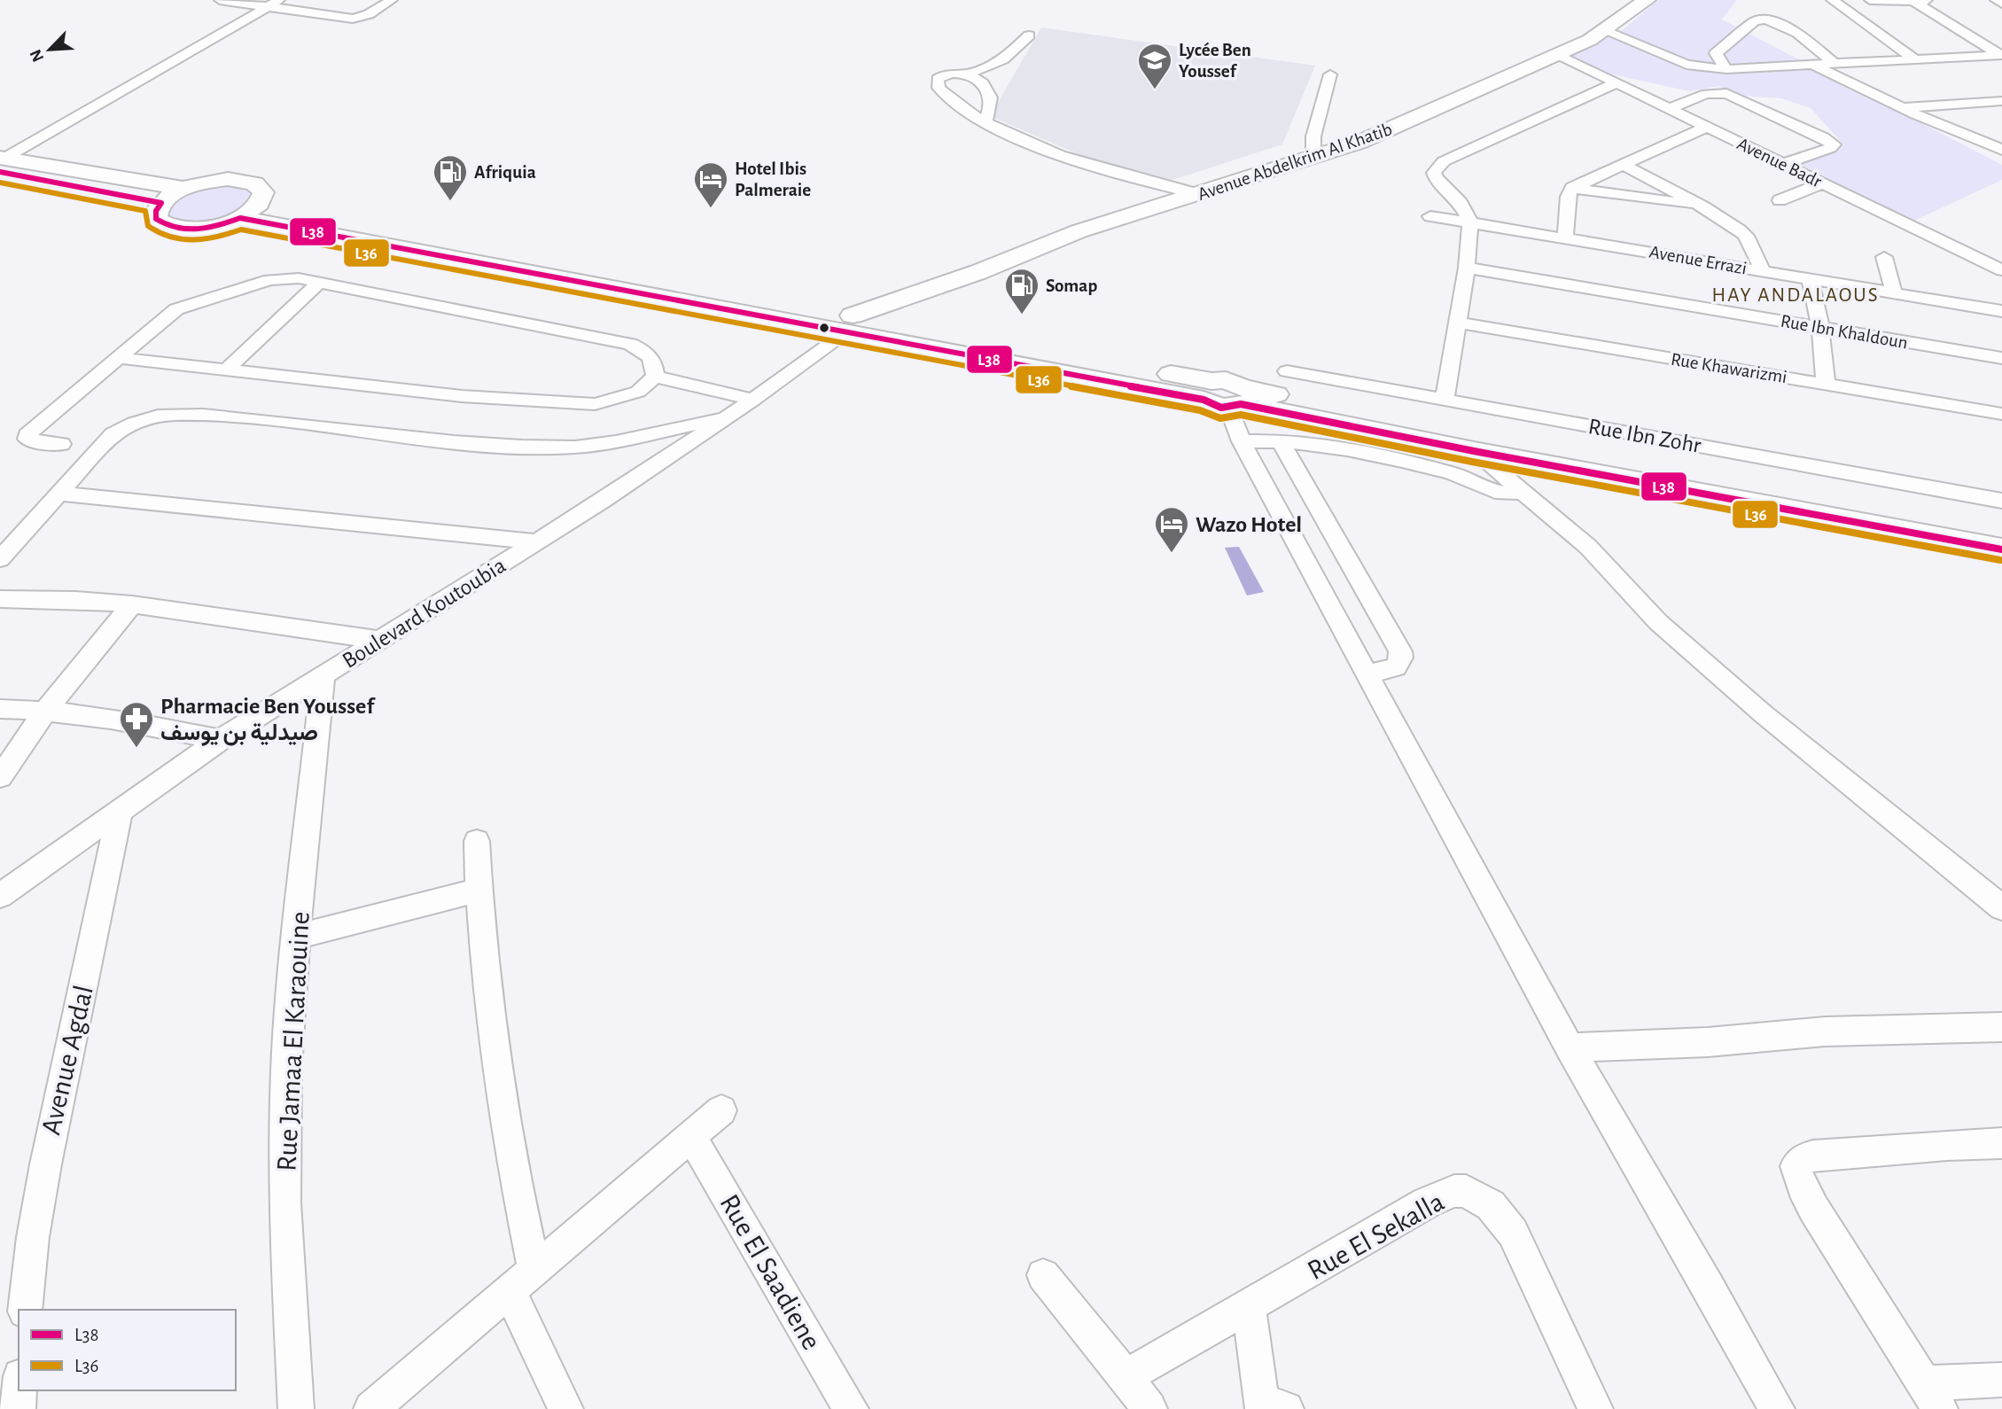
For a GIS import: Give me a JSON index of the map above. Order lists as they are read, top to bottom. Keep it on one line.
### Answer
{"streets":{"main road":["Avenue Abdelkrim Al Khatib"],"street":["Avenue Badr","Avenue Errazi","Rue Ibn Khaldoun","Rue Khawarizmi","Rue Ibn Zohr","Boulevard Koutoubia","Rue Jamaa El Karaouine","Avenue Agdal","Rue El Sekalla","Rue El Saadiene"]},"crossings":[["Avenue Abdelkrim Al Khatib","Avenue Badr"],["Avenue Abdelkrim Al Khatib","Boulevard Koutoubia"],["Boulevard Koutoubia","Rue Jamaa El Karaouine"],["Boulevard Koutoubia","Avenue Agdal"]],"districts":["HAY ANDALAOUS"],"places":{"school or university":["Lycée Ben Youssef"],"fuel station":["Afriquia","Somap"],"hotel":["Hotel Ibis Palmeraie","Wazo Hotel"],"pharmacy":["Pharmacie Ben Youssef صيدلية بن يوسف"]},"lines":["transit line L38","transit line L36"],"legend":["L38","L36"],"north":"bottom left"}
